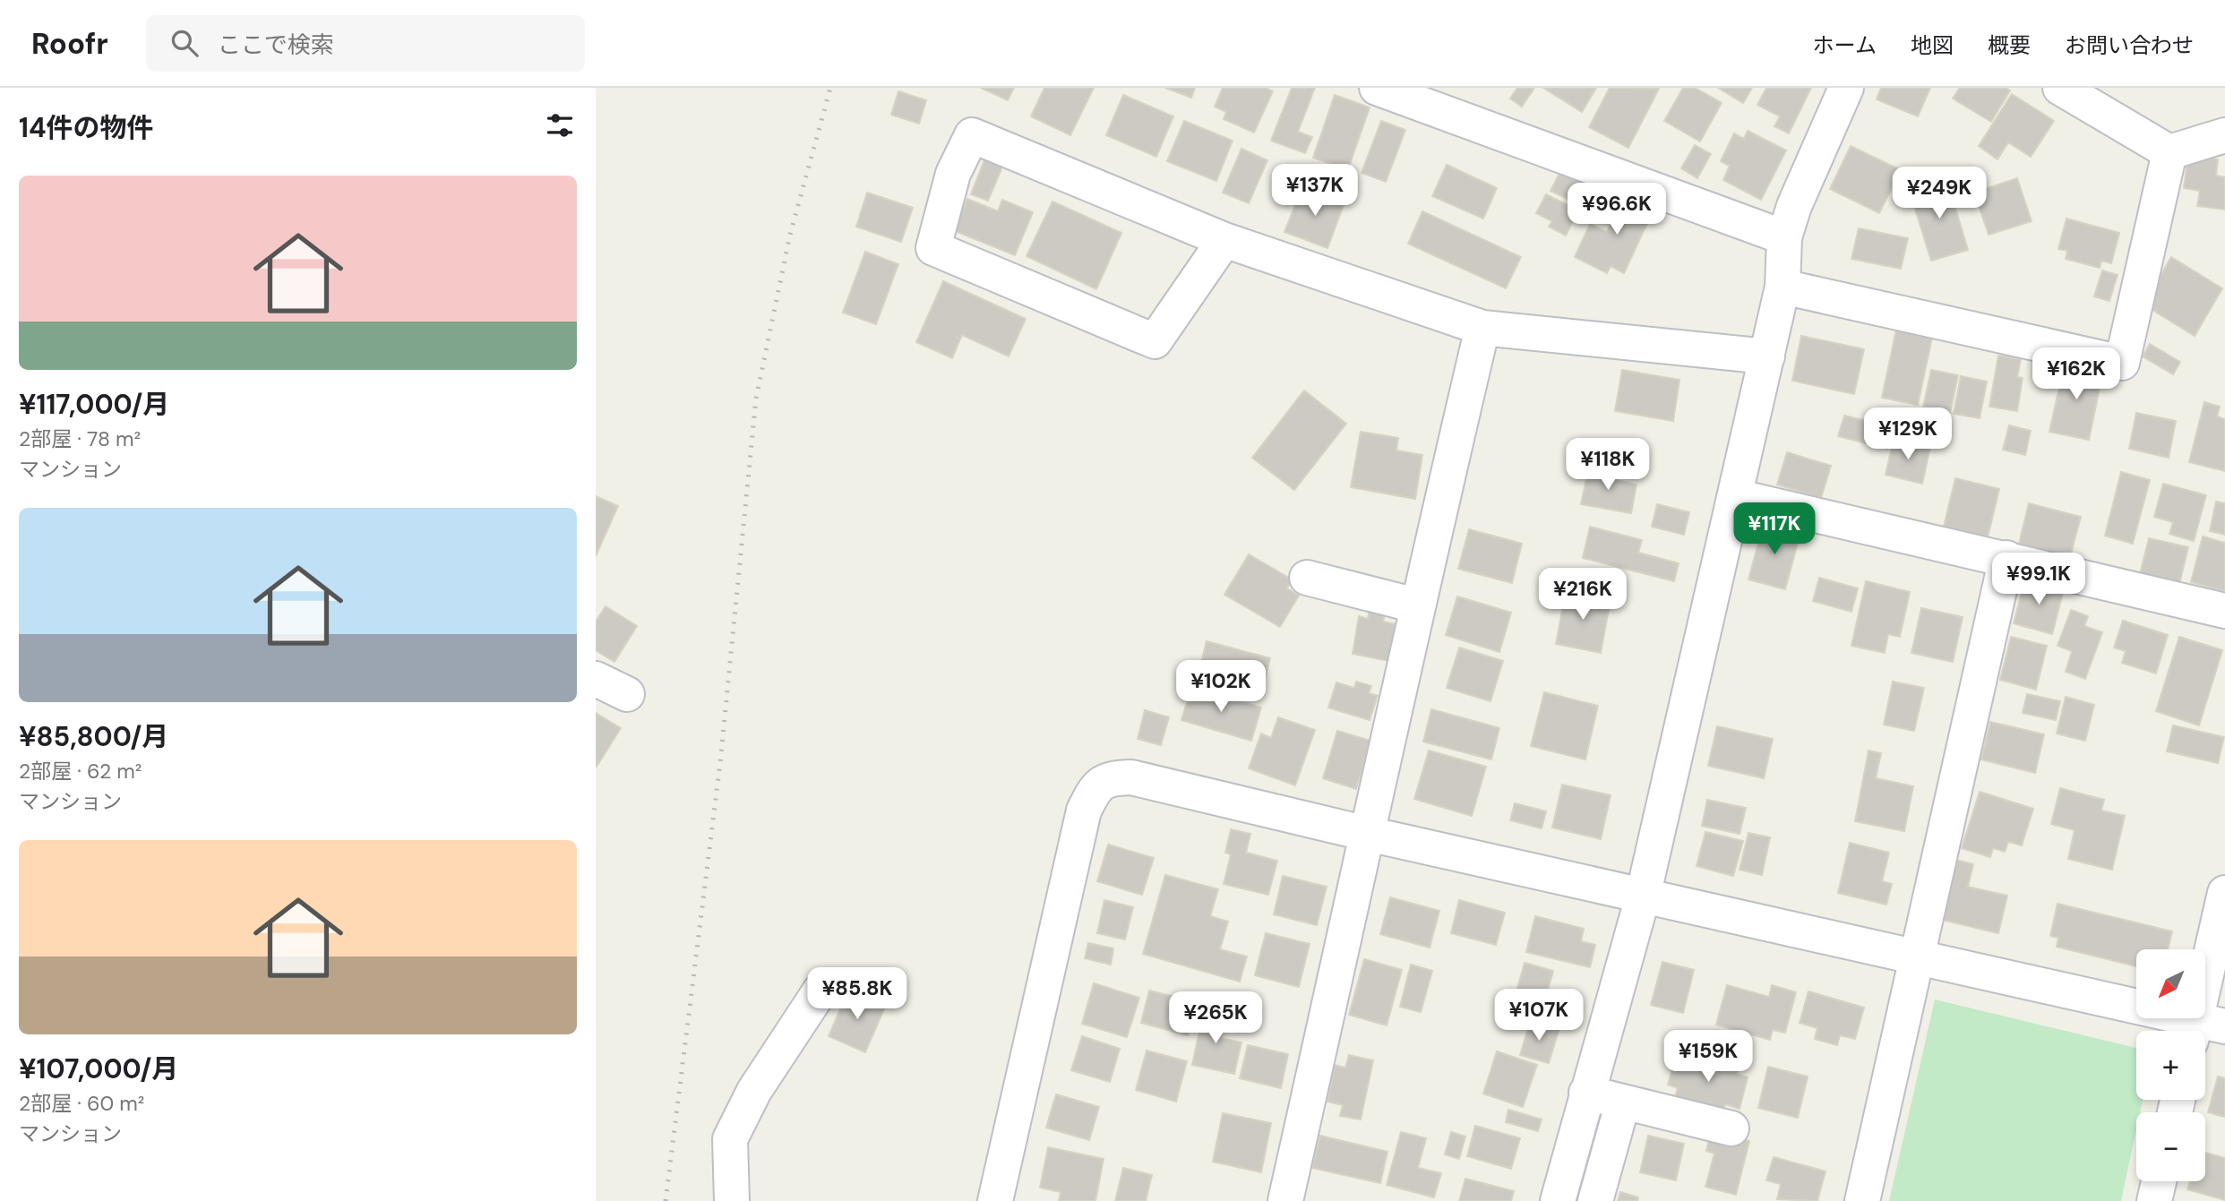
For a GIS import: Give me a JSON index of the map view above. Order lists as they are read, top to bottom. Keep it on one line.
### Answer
{"north":"bottom left","page":{"header":"Roofr","search":"ここで検索","nav":["ホーム","地図","概要","お問い合わせ"],"heading":"14件の物件","list":[{"name":"¥117,000/月","note":"2部屋 · 78 m² · マンション"},{"name":"¥85,800/月","note":"2部屋 · 62 m² · マンション"},{"name":"¥107,000/月","note":"2部屋 · 60 m² · マンション"}],"price":["¥137K","¥249K","¥96.6K","¥162K","¥129K","¥118K","¥117K","¥99.1K","¥216K","¥102K","¥85.8K","¥107K","¥265K","¥159K"],"map_buttons":["+","−"]}}
